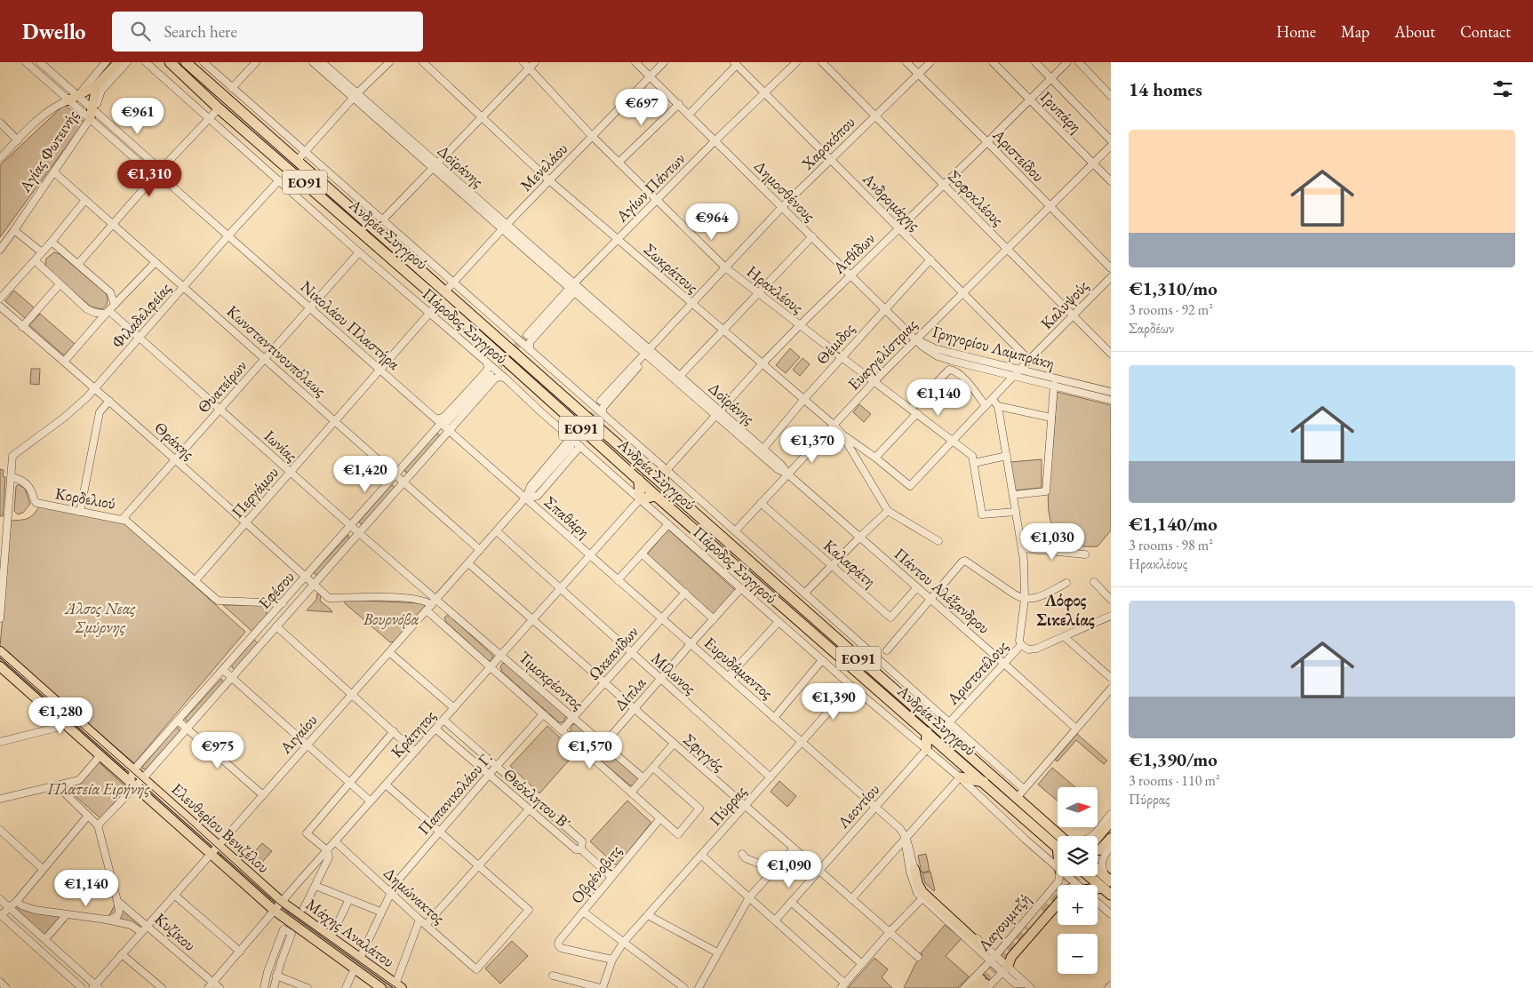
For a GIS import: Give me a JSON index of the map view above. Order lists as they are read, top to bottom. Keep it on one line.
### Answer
{"streets":{"highway":["ΕΟ91","Ανδρέα Συγγρού"],"main road":["Αγίας Φωτεινής","Ελευθερίου Βενιζέλου","Λαγουμιτζή","Μάχης Αναλάτου"],"street":["Γρυπάρη","Χαροκόπου","Αριστείδου","Δοϊράνης","Μενελάου","Αγίων Πάντων","Δημοσθένους","Σοφοκλέους","Ανδρομάχης","Ατθίδων","Σωκράτους","Ηρακλέους","Καλυψούς","Φιλαδελφείας","Νικολάου Πλαστήρα","Πάροδος Συγγρού","Θέμιδος","Γρηγορίου Λαμπράκη","Κωνσταντινουπόλεως","Ευαγγελίστριας","Θυατείρων","Θράκης","Ιωνίας","Περγάμου","Κορδελιού","Σπαθάρη","Καλαφάτη","Εφέσου","Πάντου Αλέξανδρου","Ωκεανίδων","Ευρυδάμαντος","Αριστοτέλους","Μίλωνος","Τιμοκρέοντος","Δίπλα","Αιγαίου","Κράτητος","Σφιγγός","Παπανικολάου Γ.","Θεόκλητου Β΄","Πύρρας","Λεοντίου","Οβρένοβιτς","Δημώνακτος","Κυζίκου"]},"crossings":[["Γρυπάρη","Ατθίδων"],["Γρυπάρη","Ευαγγελίστριας"],["Χαροκόπου","Αριστείδου"],["Χαροκόπου","Δοϊράνης"],["Χαροκόπου","Δημοσθένους"],["Χαροκόπου","Σοφοκλέους"],["Χαροκόπου","Ανδρομάχης"],["Χαροκόπου","Σωκράτους"],["Χαροκόπου","Ηρακλέους"],["Χαροκόπου","Πάροδος Συγγρού"],["Αγίας Φωτεινής","Νικολάου Πλαστήρα"],["Αγίας Φωτεινής","Κωνσταντινουπόλεως"],["Αριστείδου","Ατθίδων"],["Αριστείδου","Ευαγγελίστριας"],["Δοϊράνης","Μενελάου"],["Δοϊράνης","Αγίων Πάντων"],["Δοϊράνης","Ατθίδων"],["Δοϊράνης","Θέμιδος"],["Δοϊράνης","Ευαγγελίστριας"],["Δοϊράνης","Πάντου Αλέξανδρου"],["Μενελάου","Δημοσθένους"],["Μενελάου","Ανδρέα Συγγρού"],["Μενελάου","Σωκράτους"],["Μενελάου","Ηρακλέους"],["Μενελάου","Πάροδος Συγγρού"],["Αγίων Πάντων","Δημοσθένους"],["Αγίων Πάντων","Ανδρομάχης"],["Αγίων Πάντων","Σωκράτους"],["Αγίων Πάντων","Ηρακλέους"],["Αγίων Πάντων","Πάροδος Συγγρού"],["Δημοσθένους","Ατθίδων"],["Δημοσθένους","Θέμιδος"],["Δημοσθένους","Γρηγορίου Λαμπράκη"],["Δημοσθένους","Ευαγγελίστριας"],["Σοφοκλέους","Ατθίδων"],["Σοφοκλέους","Καλυψούς"],["Σοφοκλέους","Ευαγγελίστριας"],["Ανδρομάχης","Ατθίδων"],["Ανδρομάχης","Καλυψούς"],["Ανδρομάχης","Θέμιδος"],["Ανδρομάχης","Ευαγγελίστριας"],["Ανδρέα Συγγρού","Περγάμου"],["Ανδρέα Συγγρού","Αριστοτέλους"],["Ατθίδων","Σωκράτους"],["Ατθίδων","Ηρακλέους"],["Ατθίδων","Πάροδος Συγγρού"],["Σωκράτους","Καλυψούς"],["Σωκράτους","Θέμιδος"],["Σωκράτους","Ευαγγελίστριας"],["Ηρακλέους","Καλυψούς"],["Ηρακλέους","Θέμιδος"],["Ηρακλέους","Ευαγγελίστριας"],["Καλυψούς","Γρηγορίου Λαμπράκη"],["Φιλαδελφείας","Νικολάου Πλαστήρα"],["Φιλαδελφείας","Πάροδος Συγγρού"],["Φιλαδελφείας","Κωνσταντινουπόλεως"],["Φιλαδελφείας","Θράκης"],["Φιλαδελφείας","Ιωνίας"],["Φιλαδελφείας","Κορδελιού"],["Νικολάου Πλαστήρα","Θυατείρων"],["Νικολάου Πλαστήρα","Περγάμου"],["Νικολάου Πλαστήρα","Εφέσου"],["Πάροδος Συγγρού","Ευαγγελίστριας"],["Πάροδος Συγγρού","Θυατείρων"],["Πάροδος Συγγρού","Περγάμου"],["Πάροδος Συγγρού","Εφέσου"],["Πάροδος Συγγρού","Αριστοτέλους"],["Πάροδος Συγγρού","Δίπλα"],["Πάροδος Συγγρού","Αιγαίου"],["Πάροδος Συγγρού","Κράτητος"],["Πάροδος Συγγρού","Πύρρας"],["Πάροδος Συγγρού","Λεοντίου"],["Γρηγορίου Λαμπράκη","Ευαγγελίστριας"],["Κωνσταντινουπόλεως","Θυατείρων"],["Κωνσταντινουπόλεως","Περγάμου"],["Κωνσταντινουπόλεως","Εφέσου"],["Κωνσταντινουπόλεως","Αιγαίου"],["Ευαγγελίστριας","Καλαφάτη"],["Ευαγγελίστριας","Πάντου Αλέξανδρου"],["Θυατείρων","Θράκης"],["Θυατείρων","Ιωνίας"],["Θυατείρων","Κορδελιού"],["Θράκης","Περγάμου"],["Θράκης","Εφέσου"],["Ιωνίας","Περγάμου"],["Ιωνίας","Εφέσου"],["Ιωνίας","Τιμοκρέοντος"],["Ιωνίας","Αιγαίου"],["Περγάμου","Κορδελιού"],["Κορδελιού","Εφέσου"],["Σπαθάρη","Ευρυδάμαντος"],["Σπαθάρη","Αιγαίου"],["Σπαθάρη","Κράτητος"],["Καλαφάτη","Πάντου Αλέξανδρου"],["Εφέσου","Ελευθερίου Βενιζέλου"],["Πάντου Αλέξανδρου","Αριστοτέλους"],["Ωκεανίδων","Ευρυδάμαντος"],["Ωκεανίδων","Μίλωνος"],["Ωκεανίδων","Τιμοκρέοντος"],["Ωκεανίδων","Σφιγγός"],["Ευρυδάμαντος","Δίπλα"],["Ευρυδάμαντος","Κράτητος"],["Ευρυδάμαντος","Πύρρας"],["Ευρυδάμαντος","Λεοντίου"],["Ευρυδάμαντος","Λαγουμιτζή"],["Μίλωνος","Δίπλα"],["Μίλωνος","Αιγαίου"],["Μίλωνος","Κράτητος"],["Μίλωνος","Πύρρας"],["Τιμοκρέοντος","Δίπλα"],["Τιμοκρέοντος","Αιγαίου"],["Τιμοκρέοντος","Κράτητος"],["Τιμοκρέοντος","Παπανικολάου Γ."],["Τιμοκρέοντος","Οβρένοβιτς"],["Δίπλα","Σφιγγός"],["Αιγαίου","Σφιγγός"],["Αιγαίου","Ελευθερίου Βενιζέλου"],["Αιγαίου","Κυζίκου"],["Κράτητος","Σφιγγός"],["Κράτητος","Θεόκλητου Β΄"],["Κράτητος","Ελευθερίου Βενιζέλου"],["Κράτητος","Δημώνακτος"],["Κράτητος","Κυζίκου"],["Κράτητος","Μάχης Αναλάτου"],["Σφιγγός","Πύρρας"],["Σφιγγός","Λεοντίου"],["Παπανικολάου Γ.","Θεόκλητου Β΄"],["Παπανικολάου Γ.","Δημώνακτος"],["Παπανικολάου Γ.","Μάχης Αναλάτου"],["Θεόκλητου Β΄","Οβρένοβιτς"],["Πύρρας","Οβρένοβιτς"],["Ελευθερίου Βενιζέλου","Μάχης Αναλάτου"]],"districts":["Λόφος Σικελίας"],"parks":["Άλσος Νεας Σμύρνης","Βουρνόβα","Πλατεία Ειρήνης"],"north":"right","page":{"header":"Dwello","search":"Search here","nav":["Home","Map","About","Contact"],"heading":"14 homes","price":["€697","€961","€1,310","€964","€1,140","€1,370","€1,420","€1,030","€1,390","€1,280","€975","€1,570","€1,090","€1,140"],"list":[{"name":"€1,310/mo","note":"3 rooms · 92 m² · Σαρδέων"},{"name":"€1,140/mo","note":"3 rooms · 98 m² · Ηρακλέους"},{"name":"€1,390/mo","note":"3 rooms · 110 m² · Πύρρας"}],"map_buttons":["+","−"]}}
